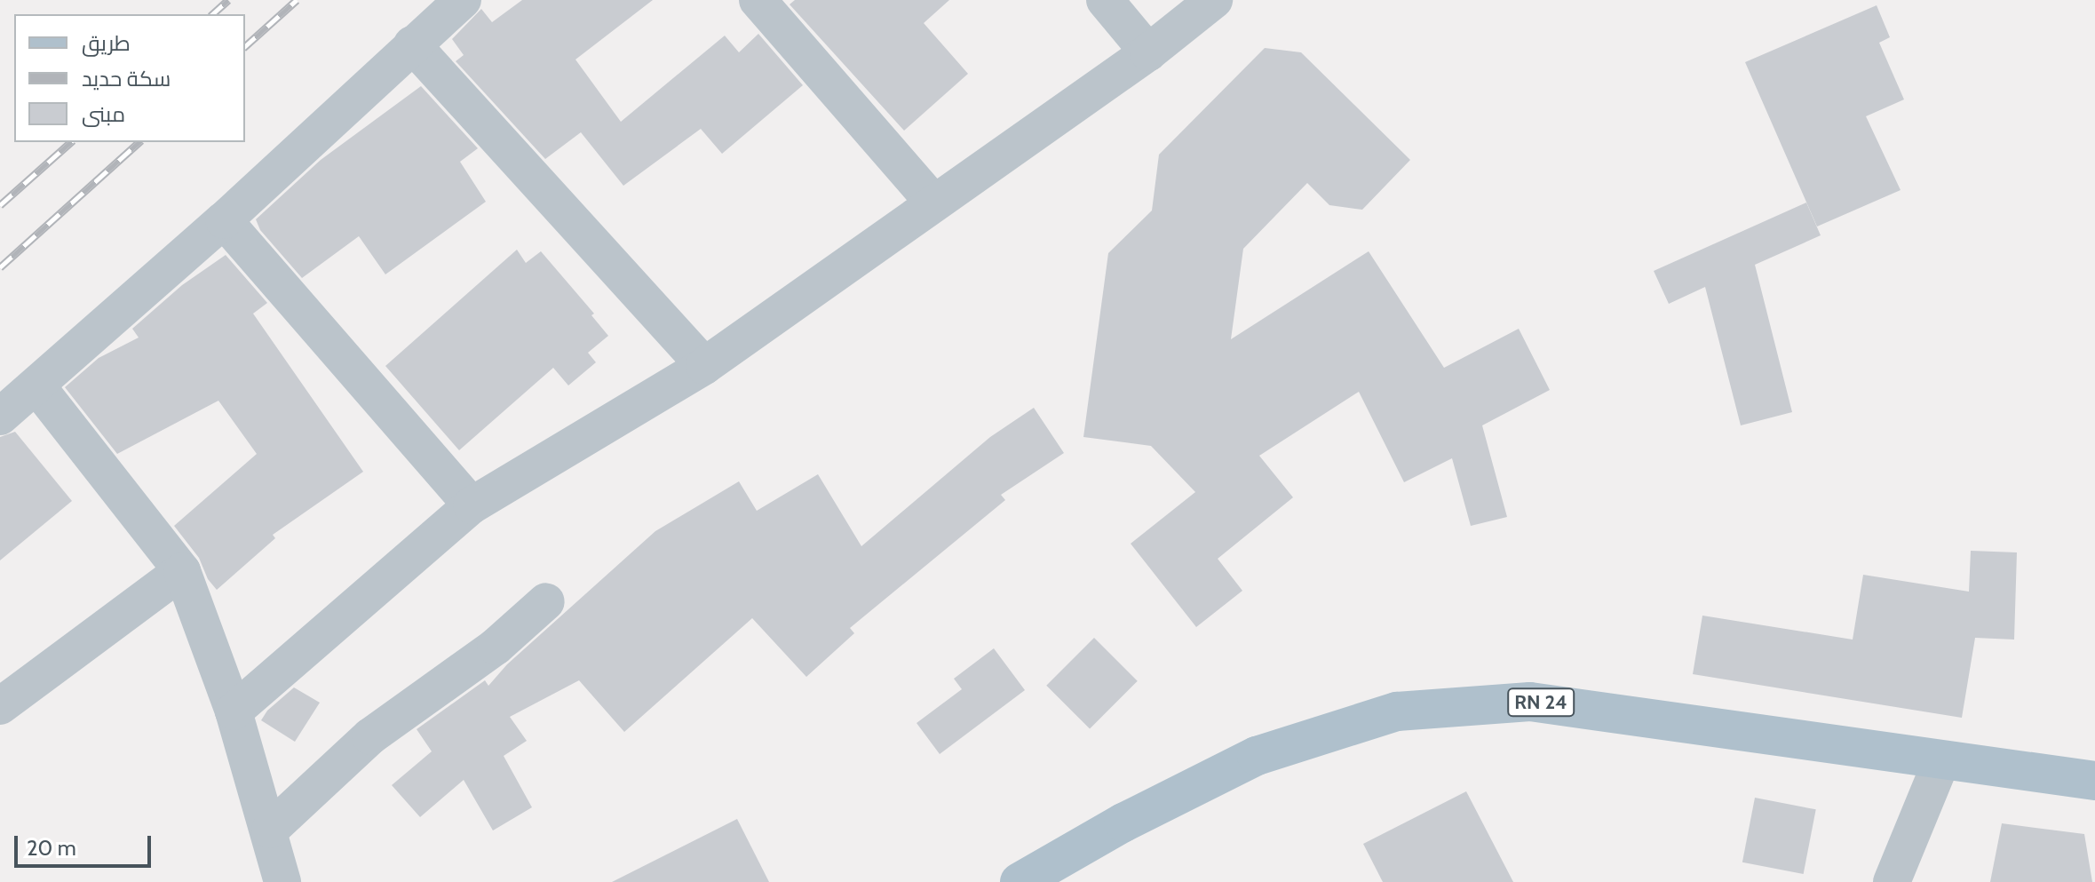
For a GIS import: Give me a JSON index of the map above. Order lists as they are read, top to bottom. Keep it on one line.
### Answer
{"streets":{"main road":["RN 24"]},"legend":["طريق","سكة حديد","مبنى"],"scale_bar":"20 m"}
